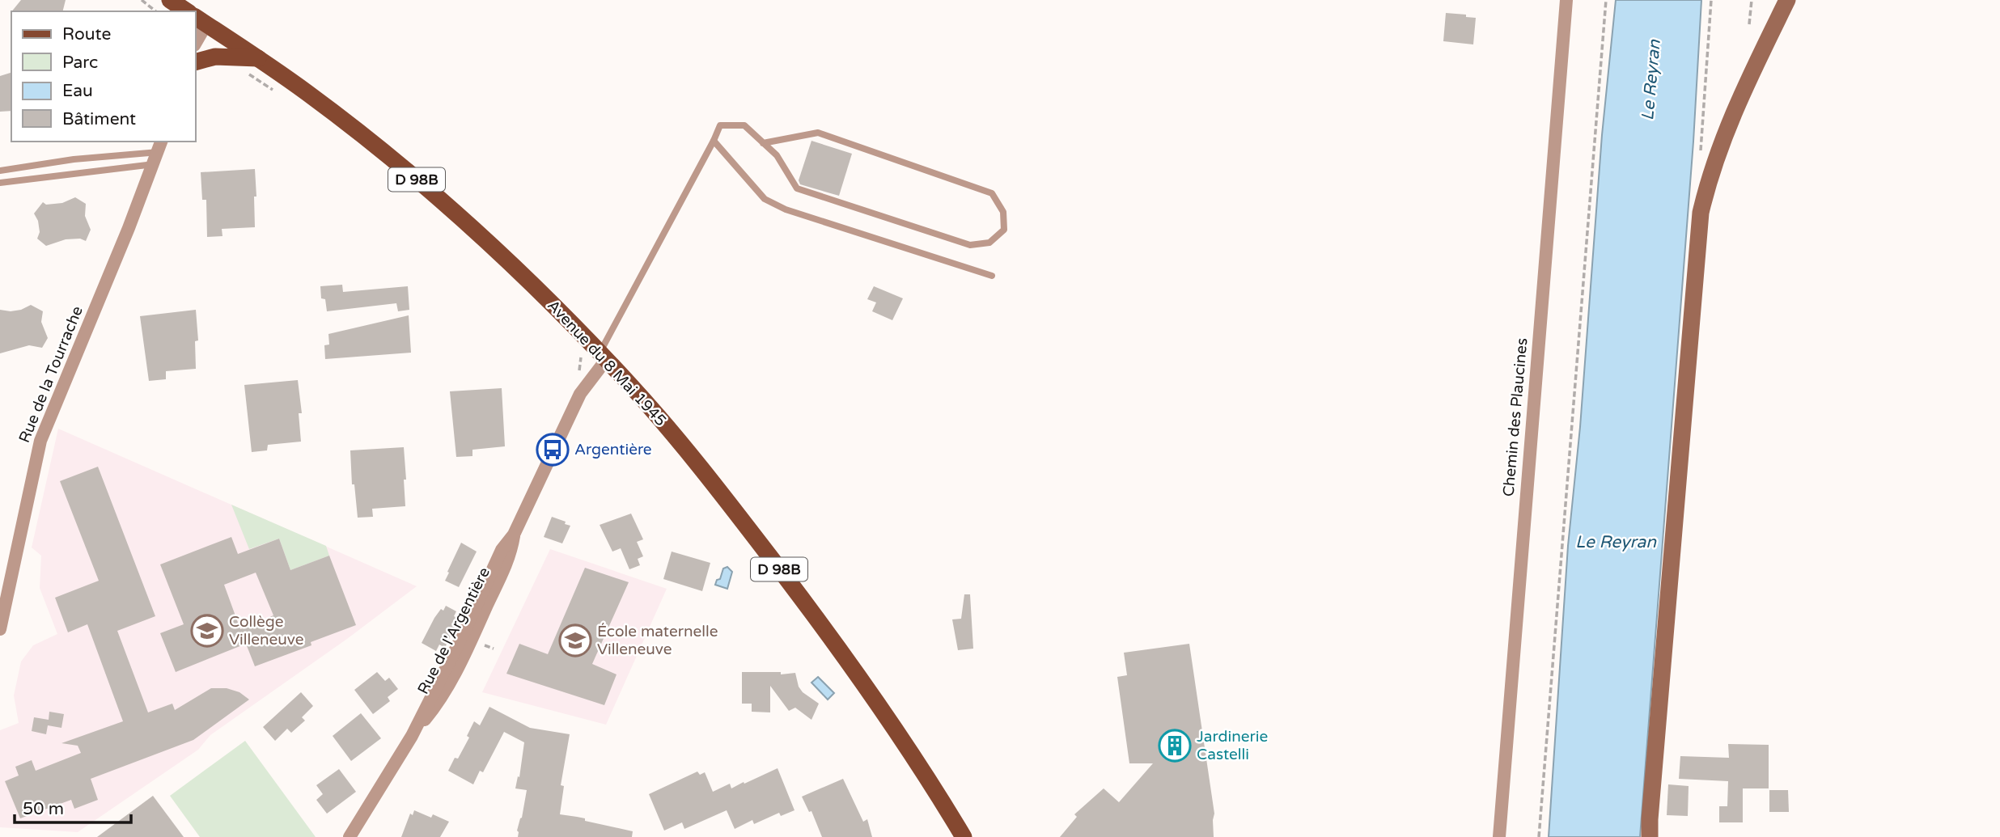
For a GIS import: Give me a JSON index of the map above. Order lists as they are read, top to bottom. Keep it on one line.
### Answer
{"streets":{"main road":["D 98B","Avenue du 8 Mai 1945"],"street":["Rue de la Tourrache","Chemin des Plaucines","Rue de l'Argentière"]},"crossings":[["Avenue du 8 Mai 1945","Rue de l'Argentière"]],"water":["Le Reyran"],"places":{"bus stop":["Argentière"],"school or university":["Collège Villeneuve","École maternelle Villeneuve"],"building":["Jardinerie Castelli"]},"legend":["Route","Parc","Eau","Bâtiment"],"scale_bar":"50 m"}
